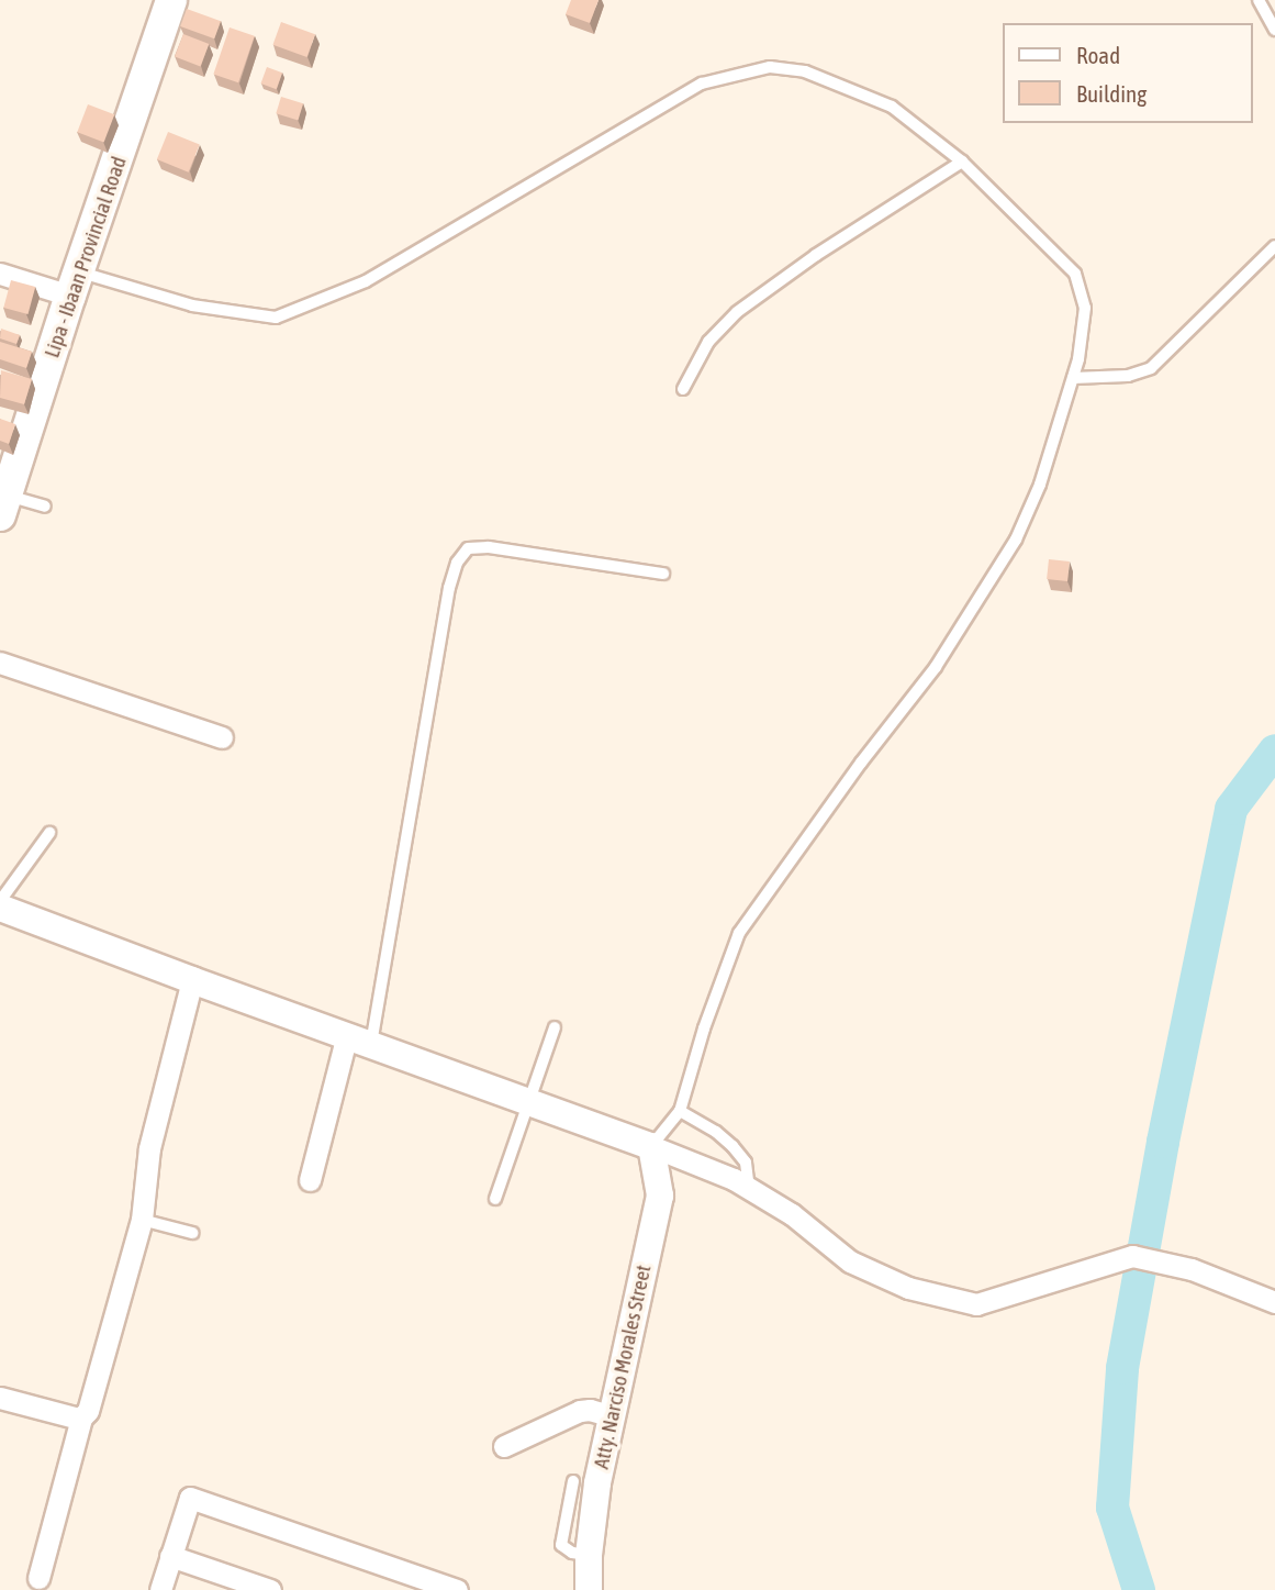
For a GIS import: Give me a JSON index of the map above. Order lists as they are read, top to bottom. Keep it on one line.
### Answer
{"streets":{"main road":["Lipa - Ibaan Provincial Road"],"street":["Atty. Narciso Morales Street"]},"legend":["Road","Building"]}
